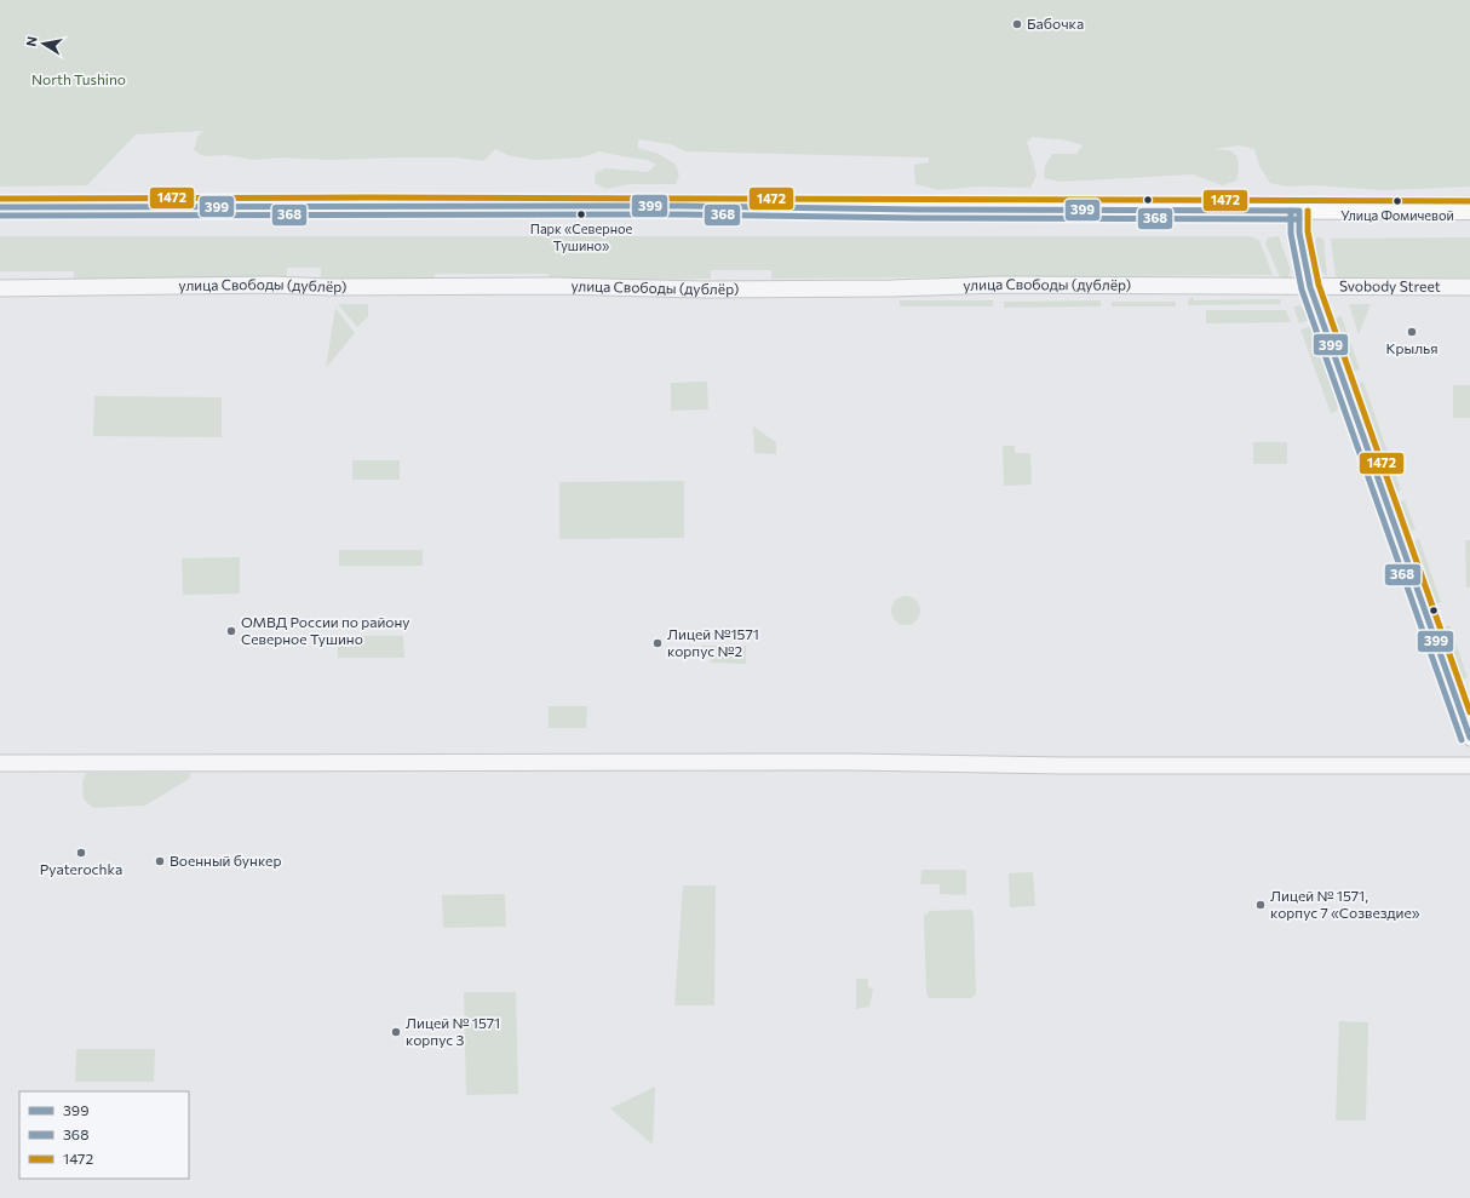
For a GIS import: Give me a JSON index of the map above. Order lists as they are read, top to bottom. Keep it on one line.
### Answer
{"streets":{"street":["улица Свободы (дублёр)","Svobody Street"]},"crossings":[["улица Свободы (дублёр)","Svobody Street"]],"parks":["North Tushino"],"places":["Бабочка","Улица Фомичевой","Парк «Северное Тушино»","Крылья","ОМВД России по району Северное Тушино","Лицей №1571 корпус №2","Pyaterochka","Военный бункер","Лицей № 1571, корпус 7 «Созвездие»","Лицей № 1571 корпус 3"],"lines":["transit line 1472","transit line 399","transit line 368"],"legend":["399","368","1472"],"north":"left"}
